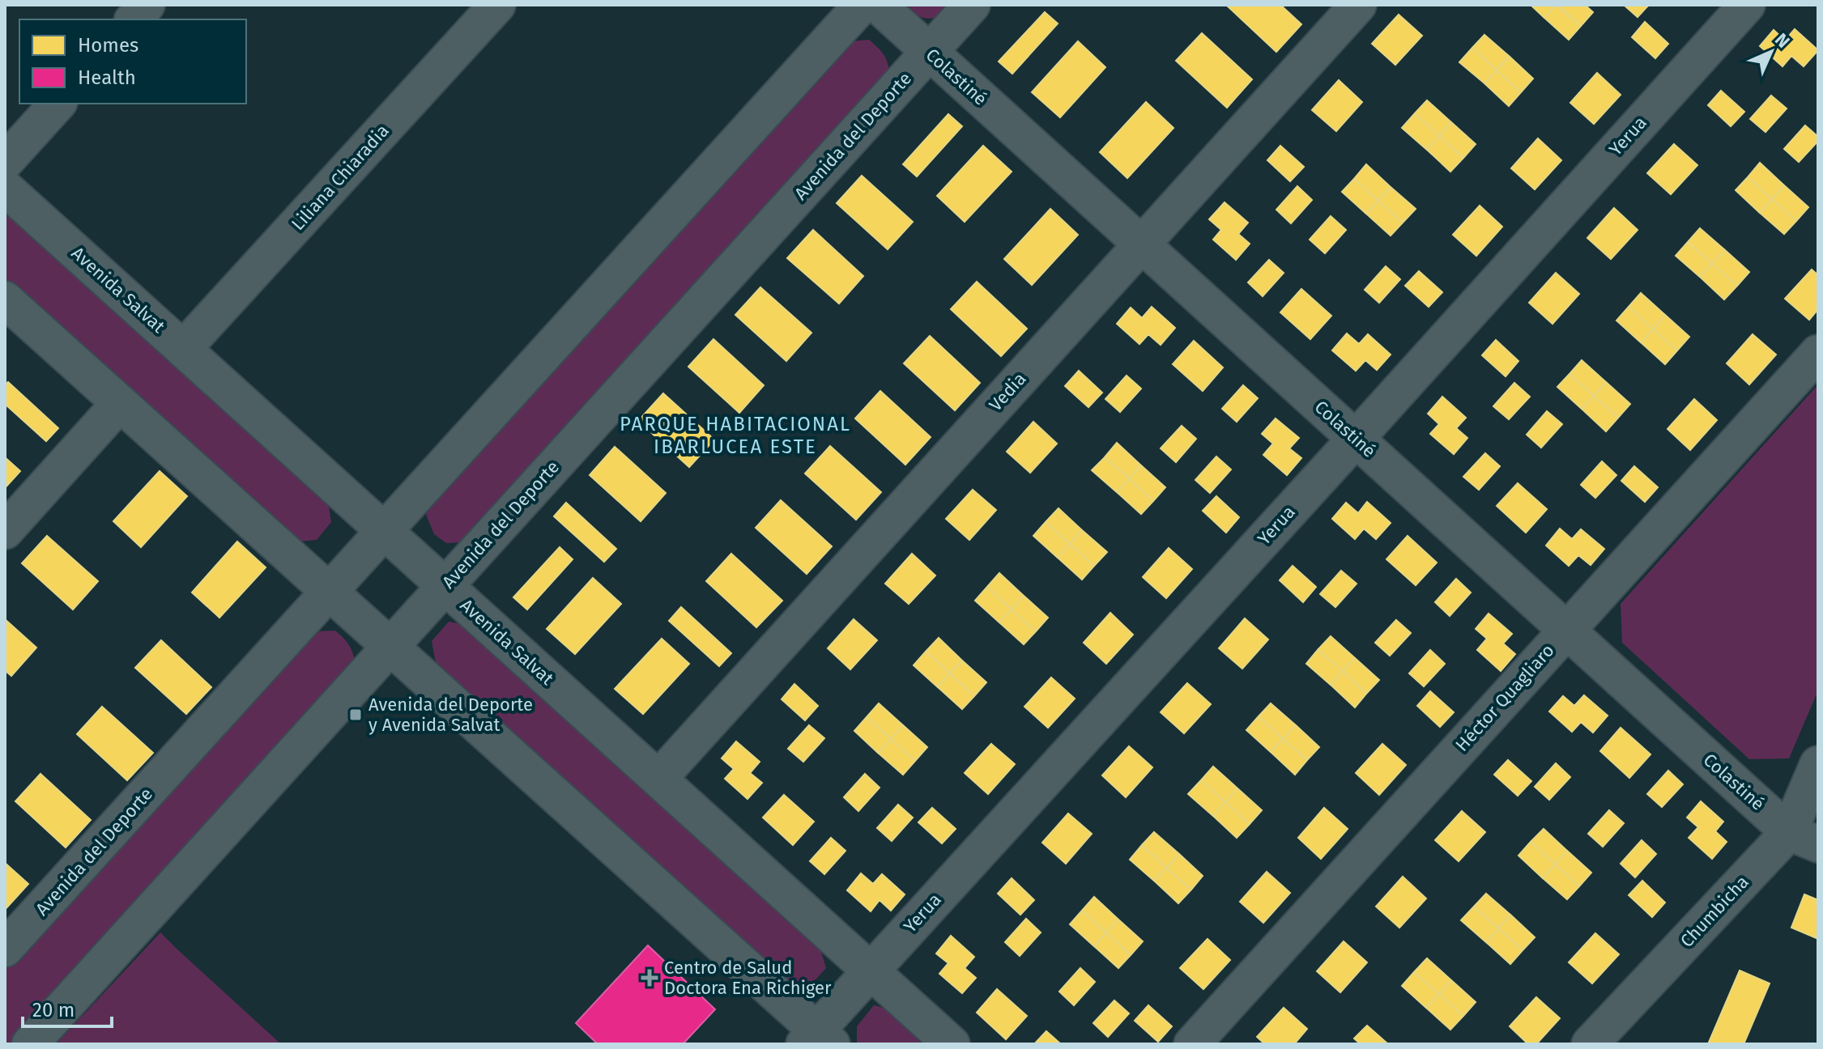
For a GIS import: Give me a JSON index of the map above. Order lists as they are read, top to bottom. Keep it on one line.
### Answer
{"streets":{"street":["Colastiné","Avenida del Deporte","Yerua","Liliana Chiaradia","Avenida Salvat","Vedia","Héctor Quagliaro","Chumbicha"]},"crossings":[["Colastiné","Avenida del Deporte"],["Colastiné","Yerua"],["Colastiné","Vedia"],["Colastiné","Héctor Quagliaro"],["Colastiné","Chumbicha"],["Avenida del Deporte","Avenida Salvat"],["Yerua","Avenida Salvat"],["Liliana Chiaradia","Avenida Salvat"],["Avenida Salvat","Vedia"]],"districts":["PARQUE HABITACIONAL IBARLUCEA ESTE"],"places":{"transit":["Avenida del Deporte y Avenida Salvat"],"health":["Centro de Salud Doctora Ena Richiger"]},"legend":["Homes","Health"],"scale_bar":"20 m","north":"top right"}
